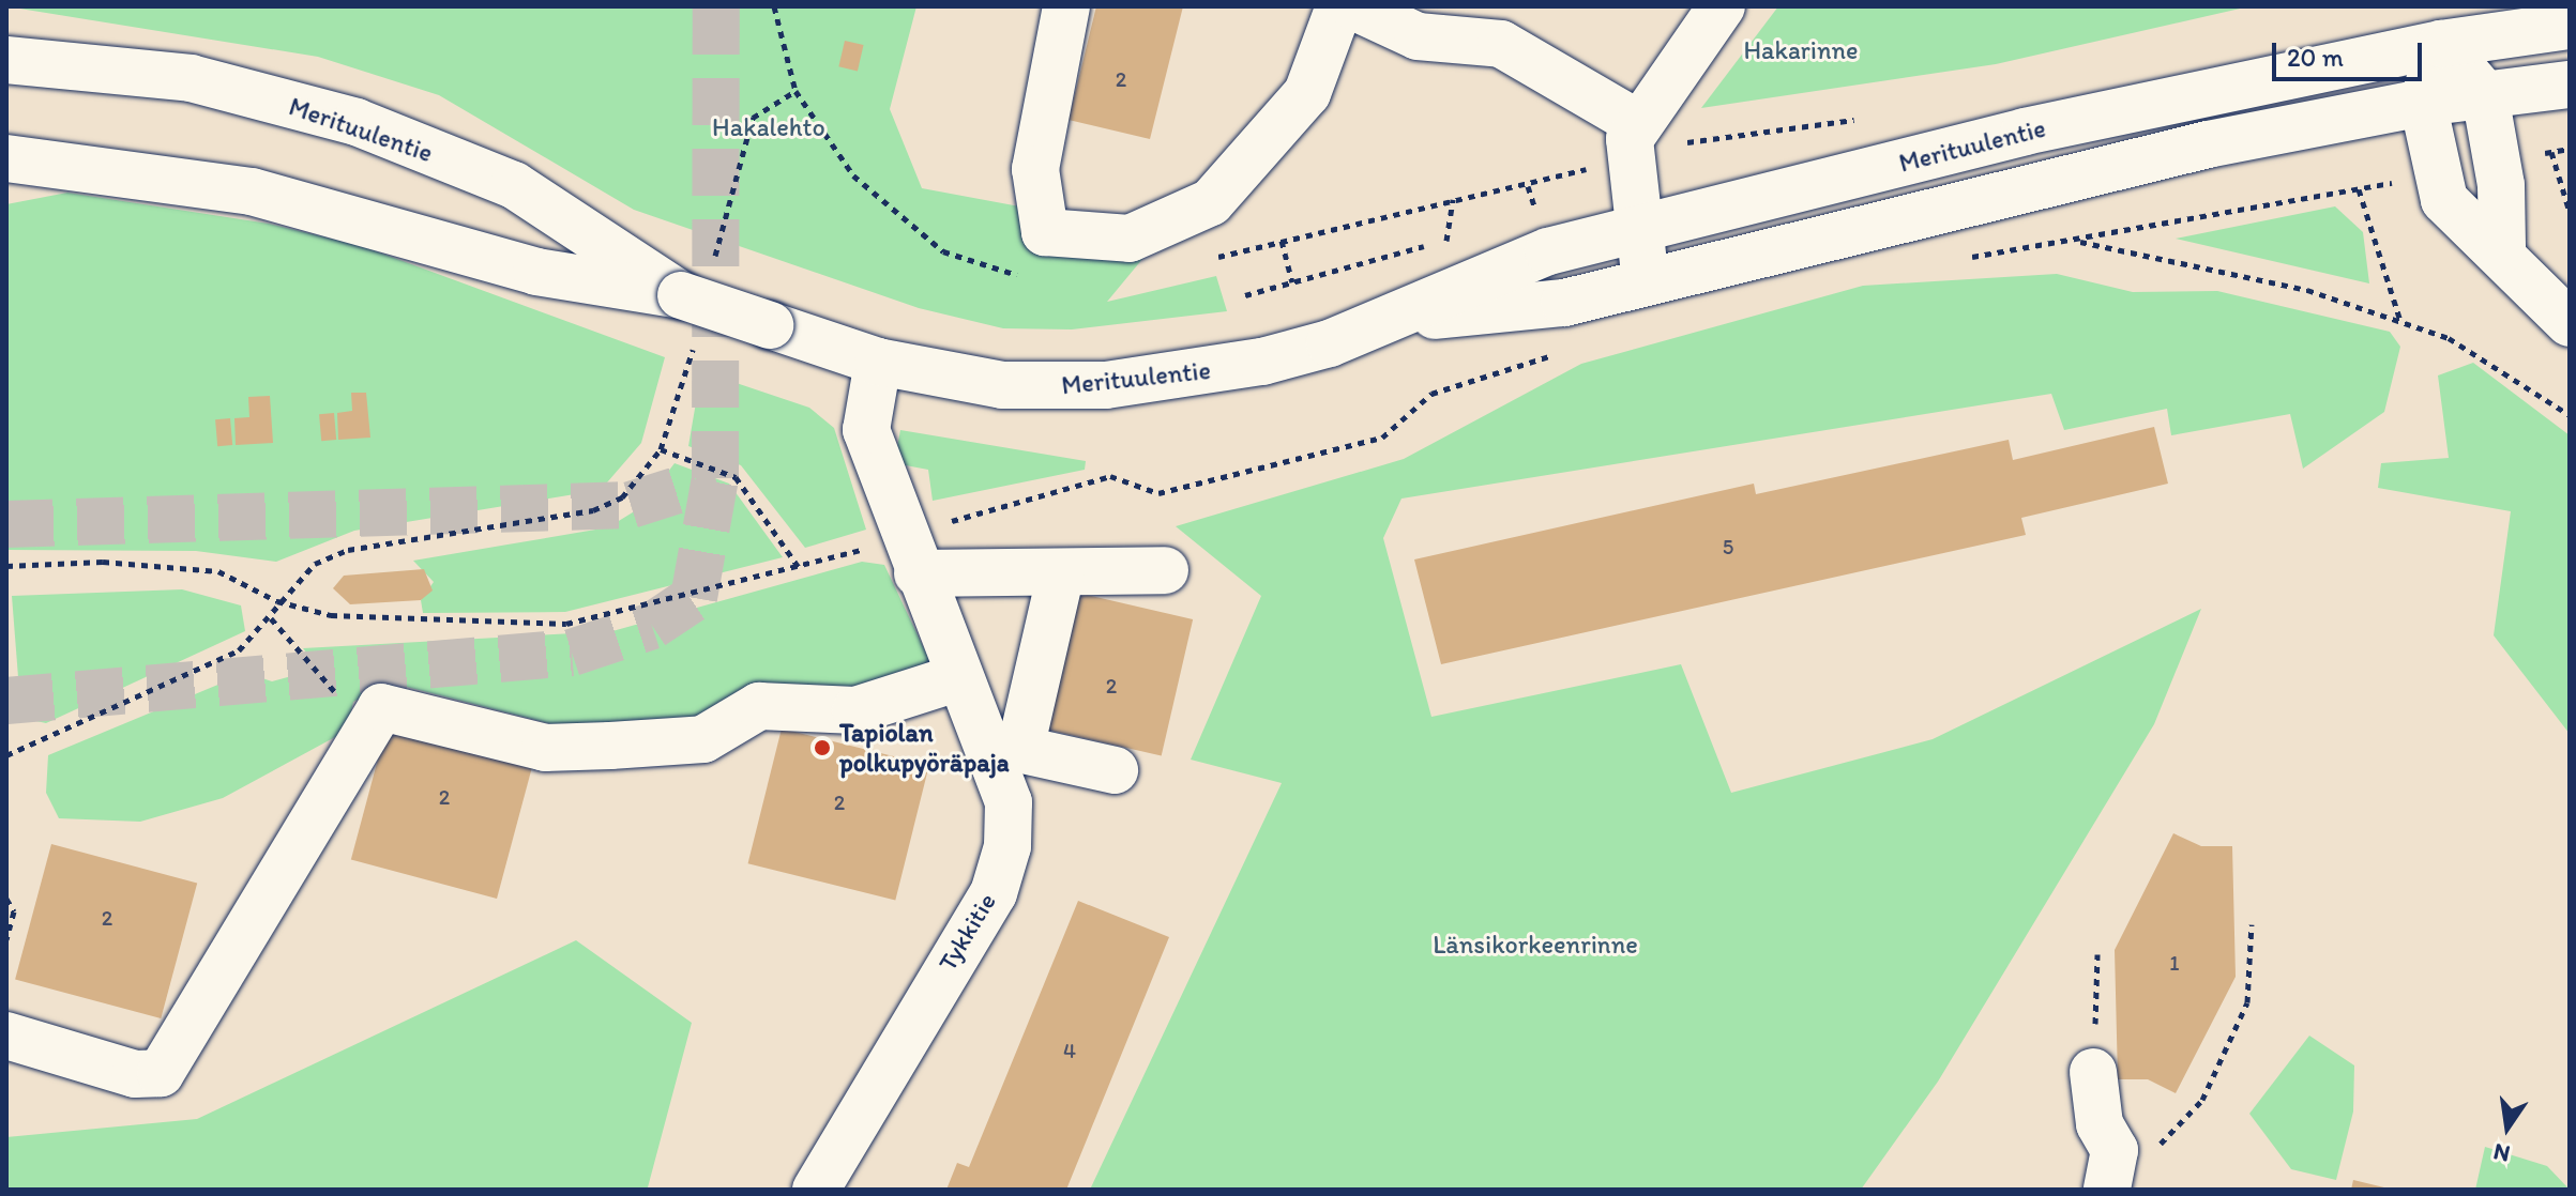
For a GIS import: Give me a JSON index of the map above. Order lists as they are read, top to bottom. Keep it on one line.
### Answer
{"streets":{"main road":["Merituulentie","Tykkitie"]},"crossings":[["Merituulentie","Tykkitie"]],"parks":["Hakarinne","Hakalehto","Länsikorkeenrinne"],"places":["Tapiolan polkupyöräpaja"],"house_numbers":["2","5","2","2","2","2","1","4"],"scale_bar":"20 m","north":"bottom"}
